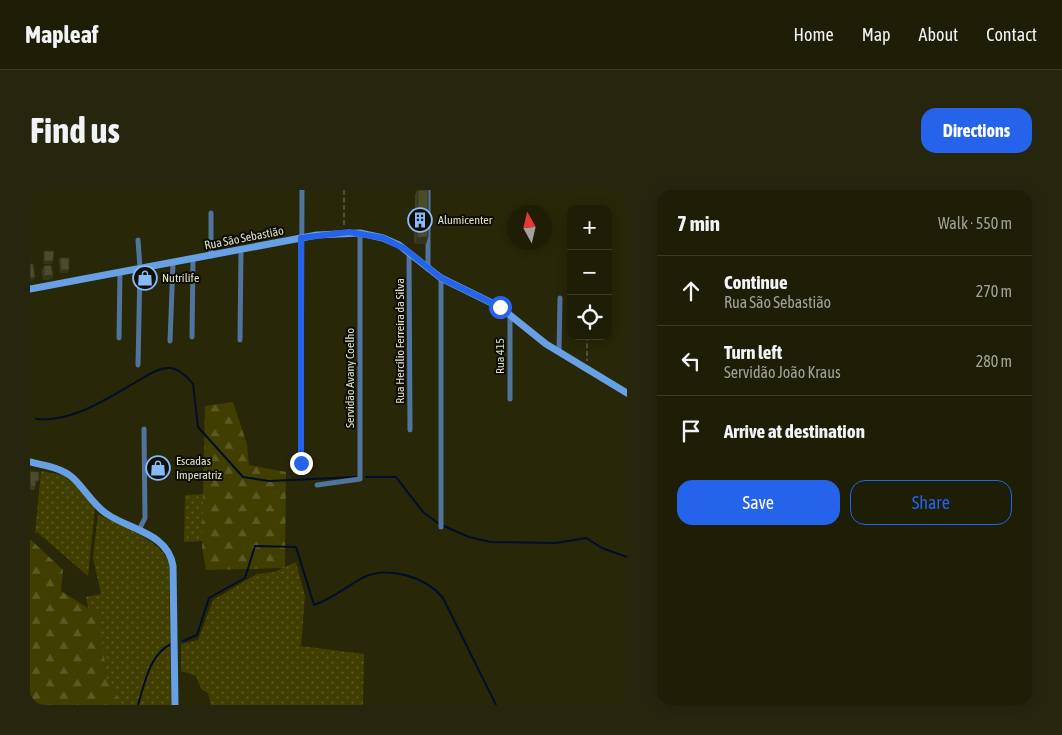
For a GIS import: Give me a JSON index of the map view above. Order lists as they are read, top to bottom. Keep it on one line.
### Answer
{"streets":{"main road":["Rua São Sebastião"],"street":["Rua Hercílio Ferreira da Silva","Rua 415","Servidão Avany Coelho"]},"crossings":[["Rua São Sebastião","Rua Hercílio Ferreira da Silva"],["Rua São Sebastião","Rua 415"],["Rua São Sebastião","Servidão Avany Coelho"]],"places":{"building":["Alumicenter"],"shop":["Nutrilife","Escadas Imperatriz"]},"north":"top","page":{"header":"Mapleaf","nav":["Home","Map","About","Contact"],"buttons":["Directions",["Save","Share"]],"title":"Find us","heading":["7 min","Walk · 550 m"],"map_buttons":["+","−"],"list":[["Continue","Rua São Sebastião","270 m"],["Turn left","Servidão João Kraus","280 m"],"Arrive at destination"]}}
